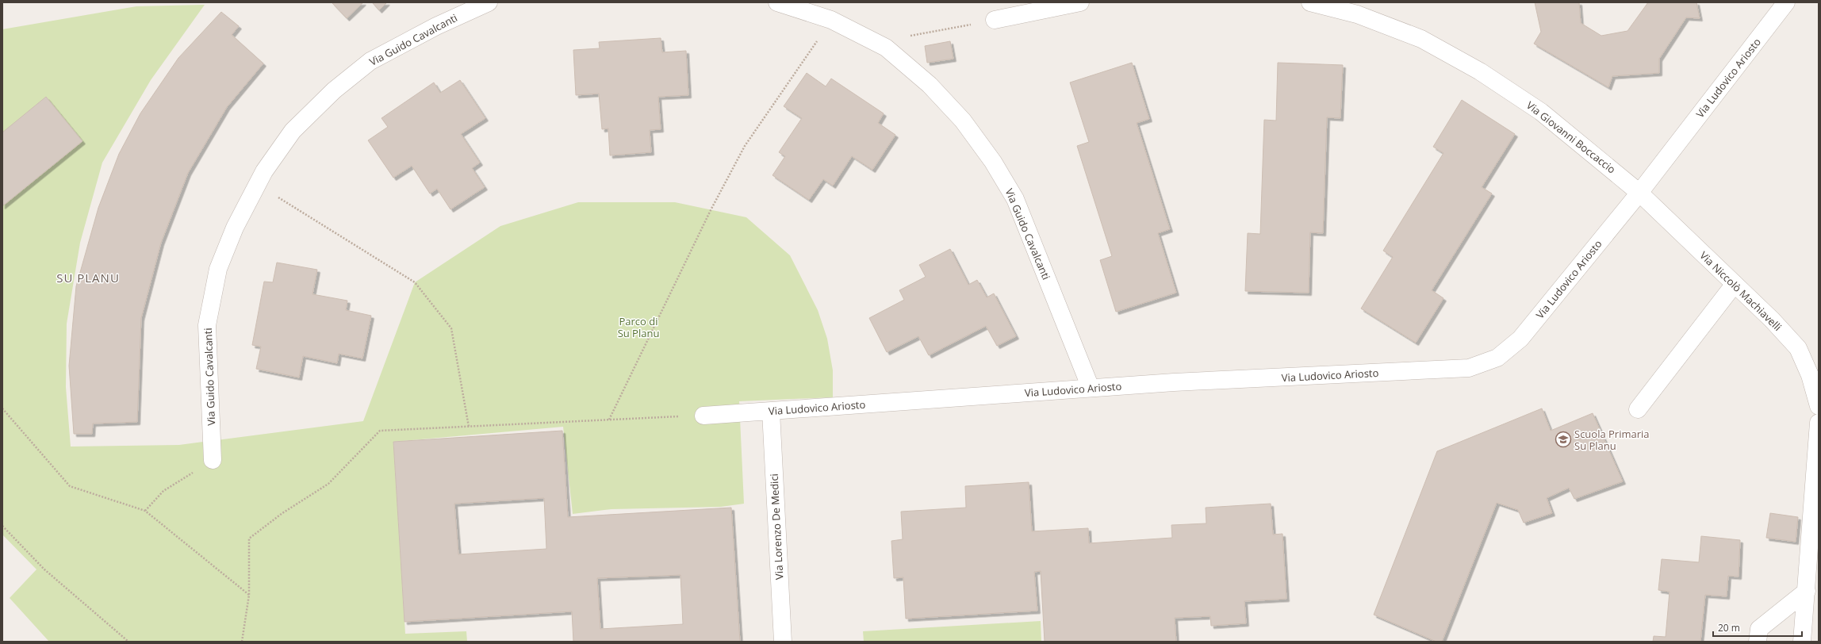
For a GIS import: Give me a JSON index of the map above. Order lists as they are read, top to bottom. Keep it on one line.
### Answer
{"streets":{"street":["Via Guido Cavalcanti","Via Ludovico Ariosto","Via Giovanni Boccaccio","Via Niccolò Machiavelli","Via Lorenzo De Medici"]},"crossings":[["Via Guido Cavalcanti","Via Ludovico Ariosto"],["Via Ludovico Ariosto","Via Giovanni Boccaccio"],["Via Ludovico Ariosto","Via Niccolò Machiavelli"],["Via Ludovico Ariosto","Via Lorenzo De Medici"],["Via Giovanni Boccaccio","Via Niccolò Machiavelli"]],"districts":["SU PLANU"],"parks":["Parco di Su Planu"],"places":{"school or university":["Scuola Primaria Su Planu"]},"scale_bar":"20 m"}
